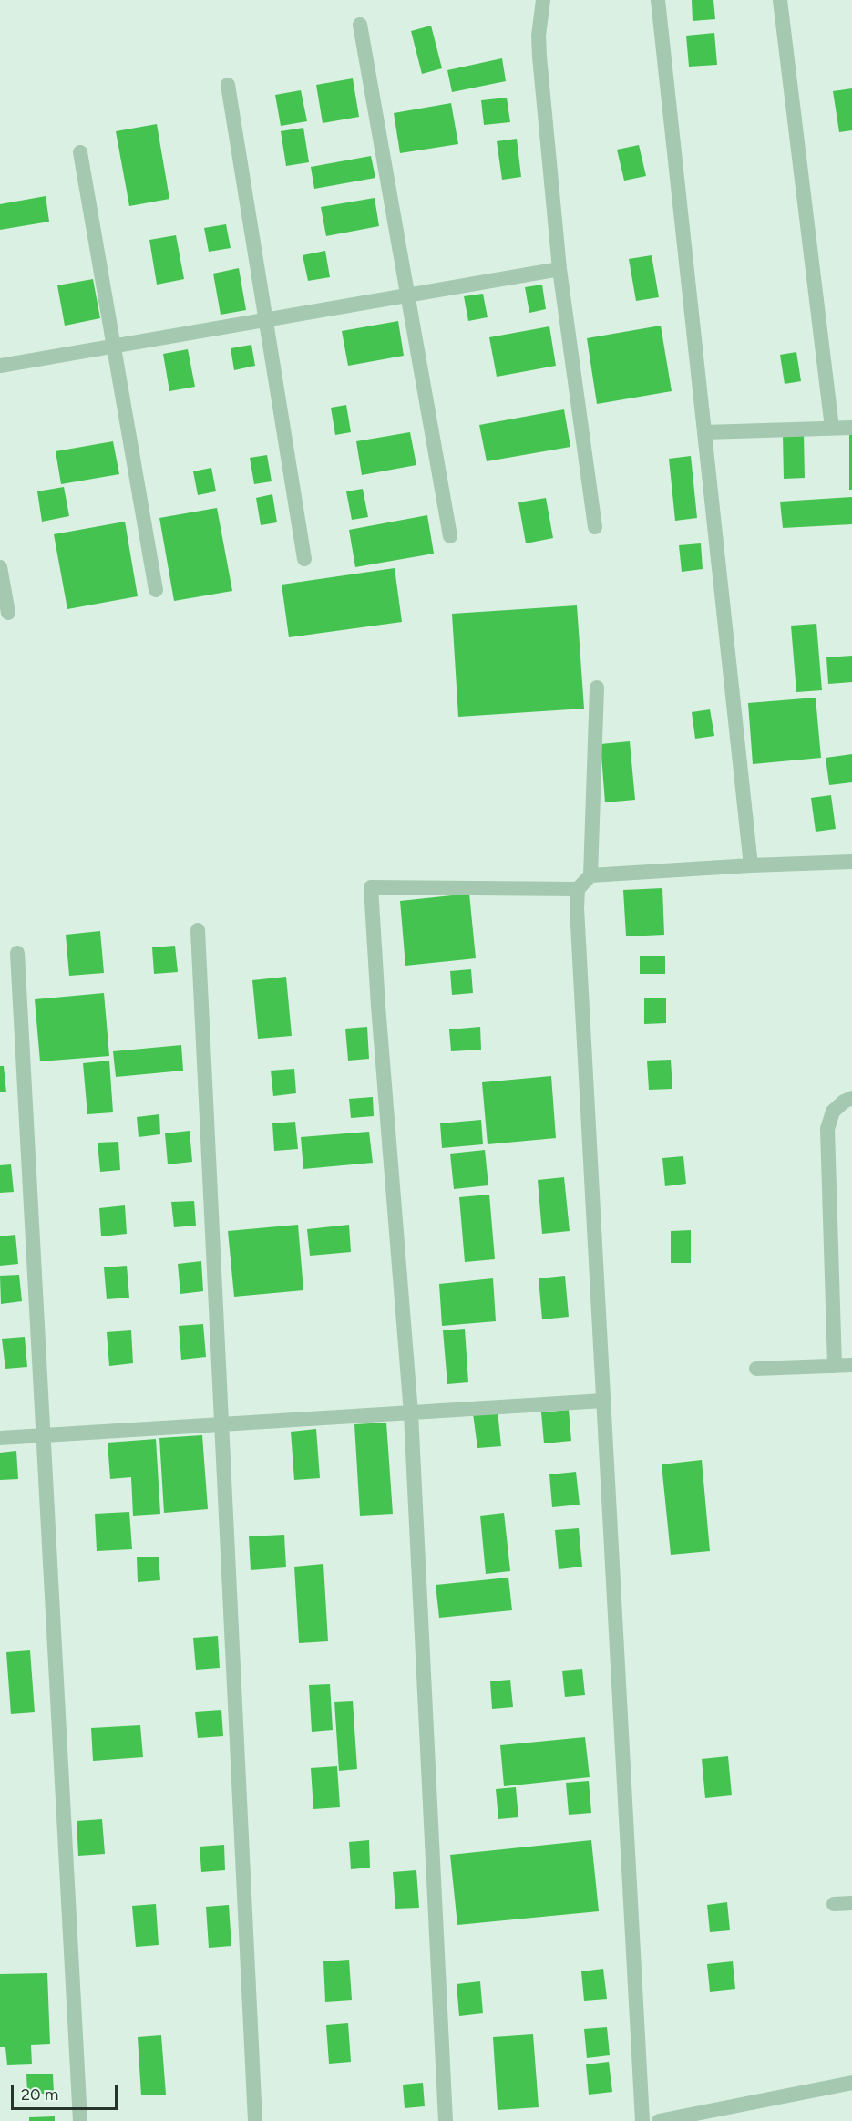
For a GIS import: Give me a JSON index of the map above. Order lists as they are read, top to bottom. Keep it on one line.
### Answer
{"scale_bar":"20 m"}
